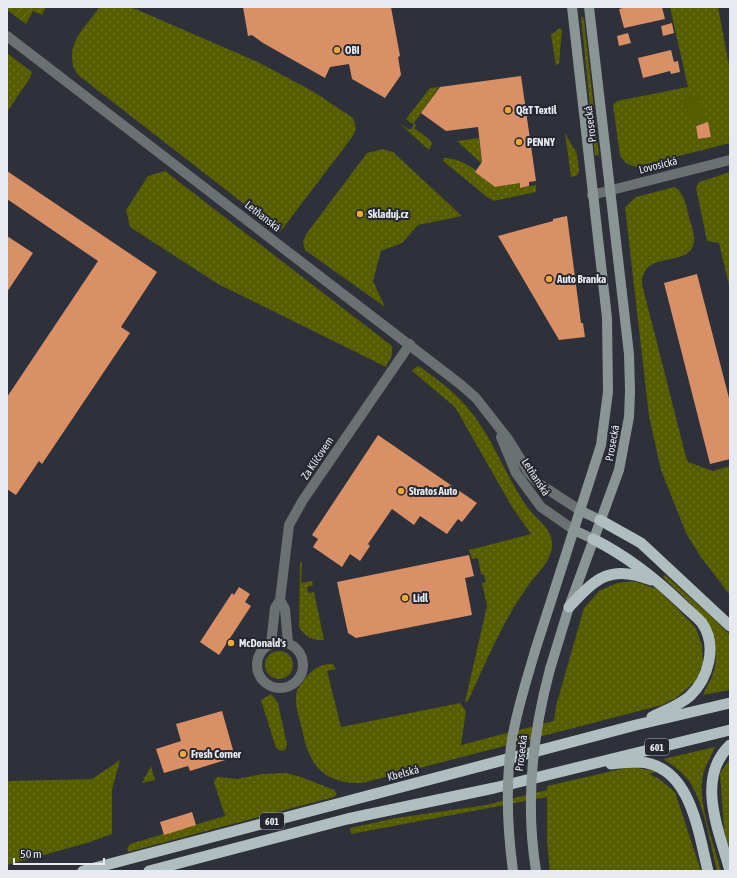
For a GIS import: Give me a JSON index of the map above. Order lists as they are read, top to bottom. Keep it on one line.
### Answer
{"streets":{"highway":["601","Kbelská"],"main road":["Prosecká"],"street":["Lovosická","Letňanská","Za Klíčovem"]},"crossings":[["Prosecká","Lovosická"],["Prosecká","Letňanská"],["Letňanská","Za Klíčovem"]],"places":["OBI","Q&T Textil","PENNY","Skladuj.cz","Auto Branka","Stratos Auto","Lidl","McDonald's","Fresh Corner"],"scale_bar":"50 m"}
